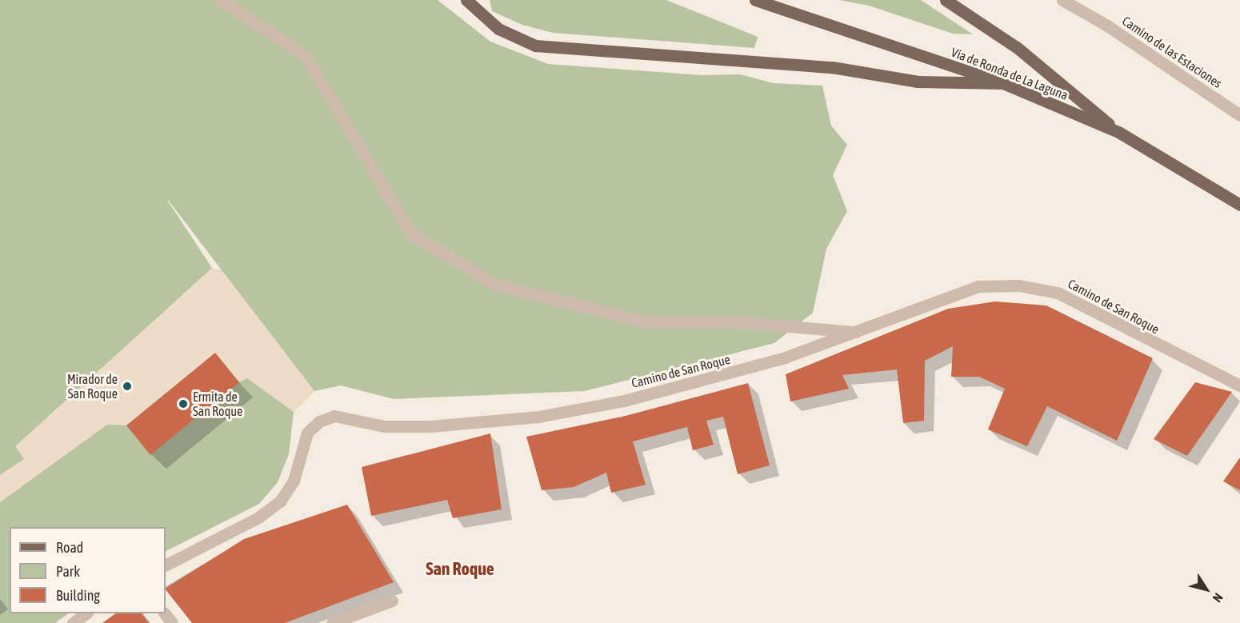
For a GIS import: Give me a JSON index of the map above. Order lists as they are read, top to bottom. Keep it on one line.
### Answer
{"streets":{"main road":["Vía de Ronda de La Laguna"],"street":["Camino de las Estaciones","Camino de San Roque"]},"districts":["San Roque"],"places":["Mirador de San Roque","Ermita de San Roque"],"legend":["Road","Park","Building"],"north":"bottom right"}
